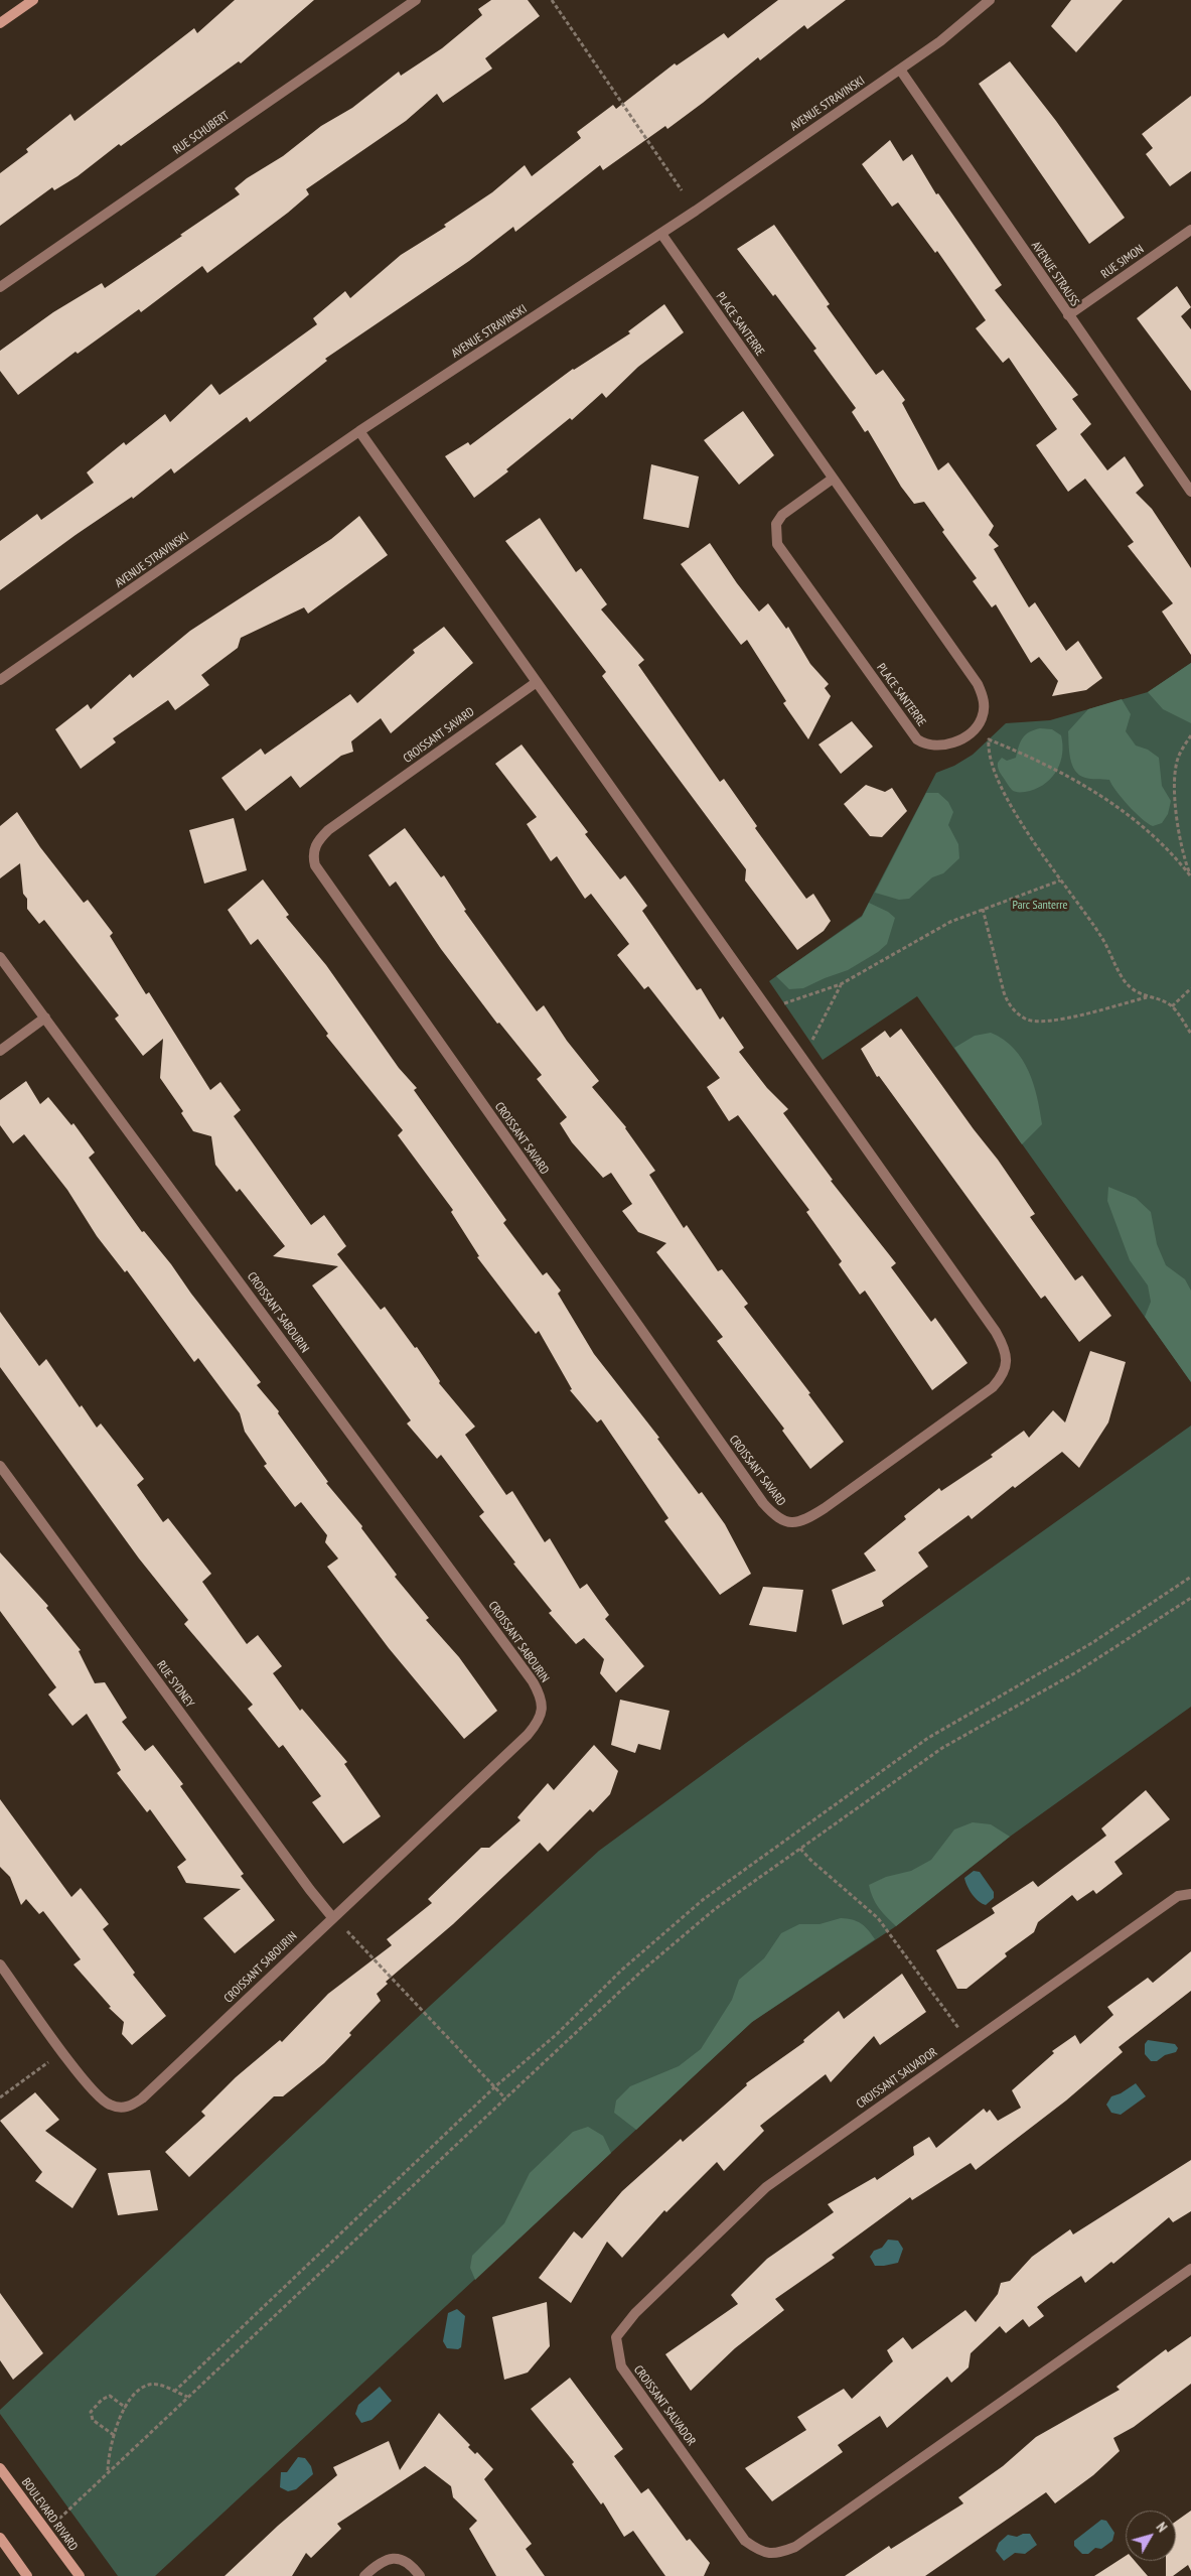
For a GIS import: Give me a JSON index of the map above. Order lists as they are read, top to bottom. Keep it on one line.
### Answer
{"streets":{"street":["AVENUE STRAVINSKI","RUE SCHUBERT","RUE SIMON","AVENUE STRAUSS","PLACE SANTERRE","CROISSANT SAVARD","CROISSANT SABOURIN","RUE SYDNEY","CROISSANT SALVADOR","BOULEVARD RIVARD"]},"crossings":[["AVENUE STRAVINSKI","AVENUE STRAUSS"],["AVENUE STRAVINSKI","PLACE SANTERRE"],["AVENUE STRAVINSKI","CROISSANT SAVARD"],["RUE SIMON","AVENUE STRAUSS"],["CROISSANT SABOURIN","RUE SYDNEY"]],"parks":["Parc Santerre"],"north":"top right"}
